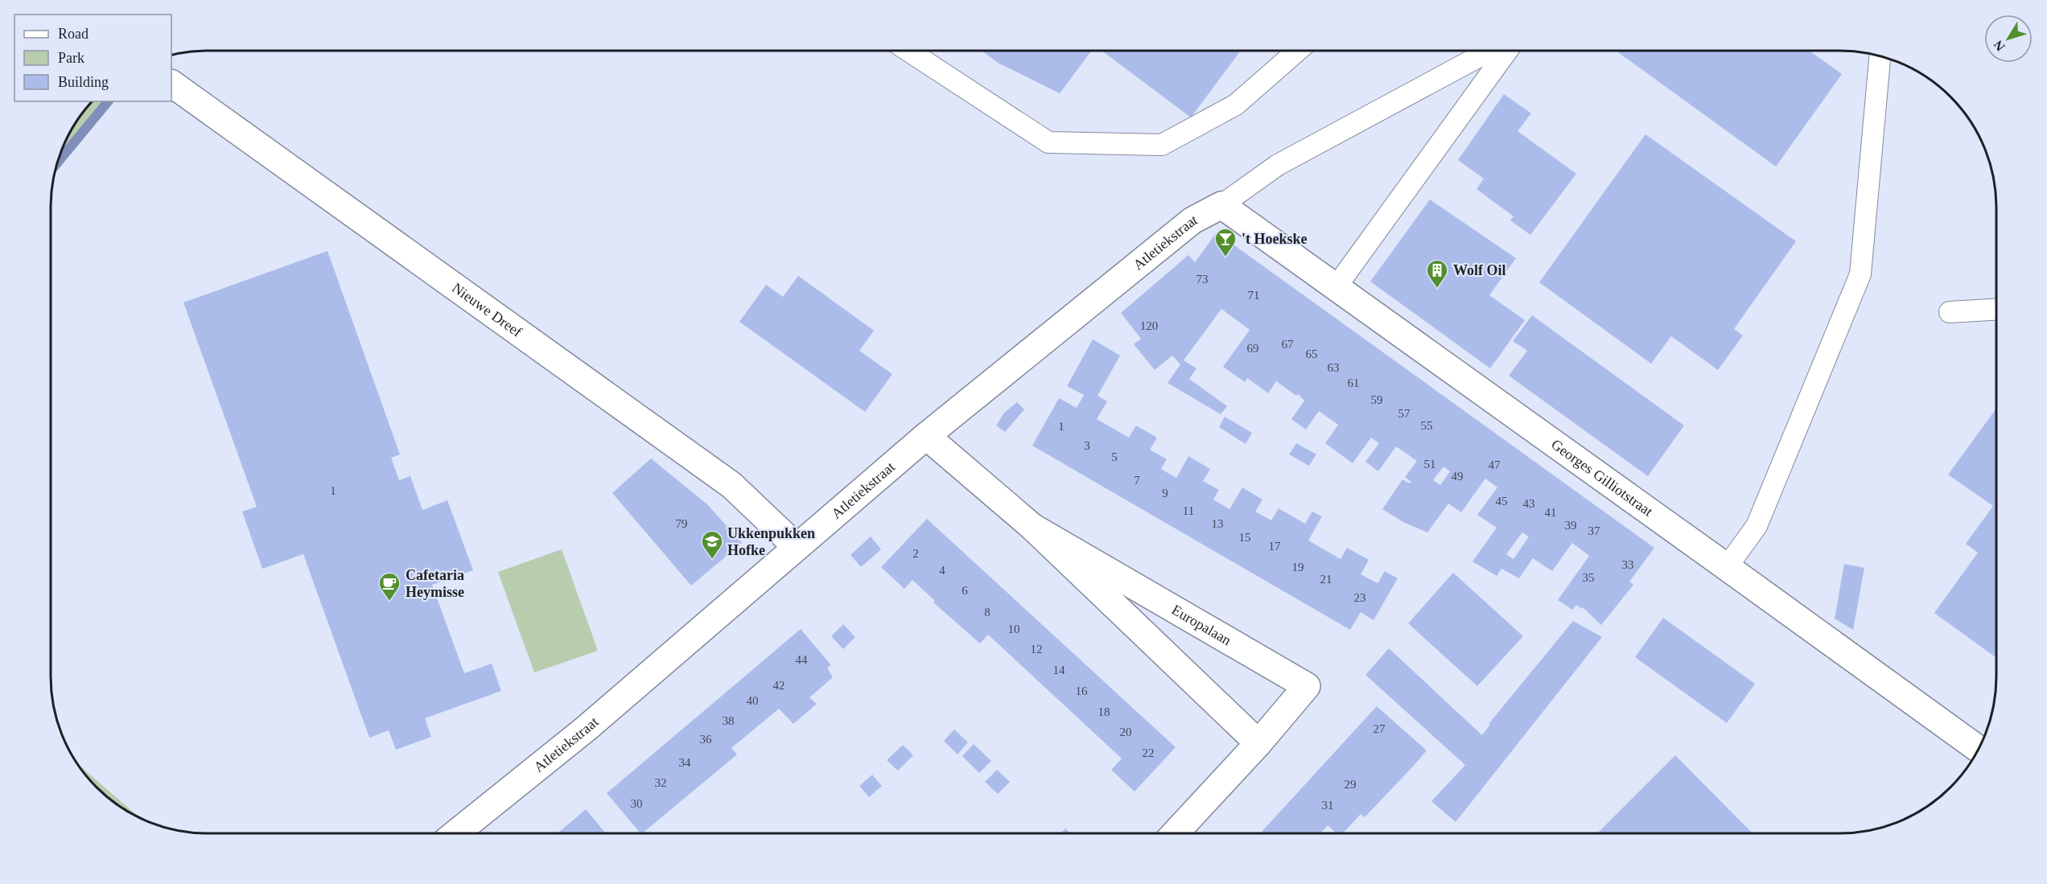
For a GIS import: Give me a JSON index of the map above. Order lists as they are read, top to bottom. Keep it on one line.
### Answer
{"streets":{"street":["Atletiekstraat","Nieuwe Dreef","Georges Gilliotstraat","Europalaan"]},"crossings":[["Atletiekstraat","Nieuwe Dreef"],["Atletiekstraat","Georges Gilliotstraat"],["Atletiekstraat","Europalaan"]],"places":{"bar":["'t Hoekske"],"building":["Wolf Oil"],"school or university":["Ukkenpukken Hofke"],"cafe":["Cafetaria Heymisse"]},"house_numbers":["73","71","120","67","69","65","63","61","59","57","55","1","3","5","51","47","49","7","1","9","45","43","11","41","79","13","39","37","15","17","2","33","19","4","35","21","6","23","8","10","12","44","14","42","16","40","18","38","27","20","36","22","34","32","29","30","31"],"legend":["Road","Park","Building"],"north":"bottom left"}
